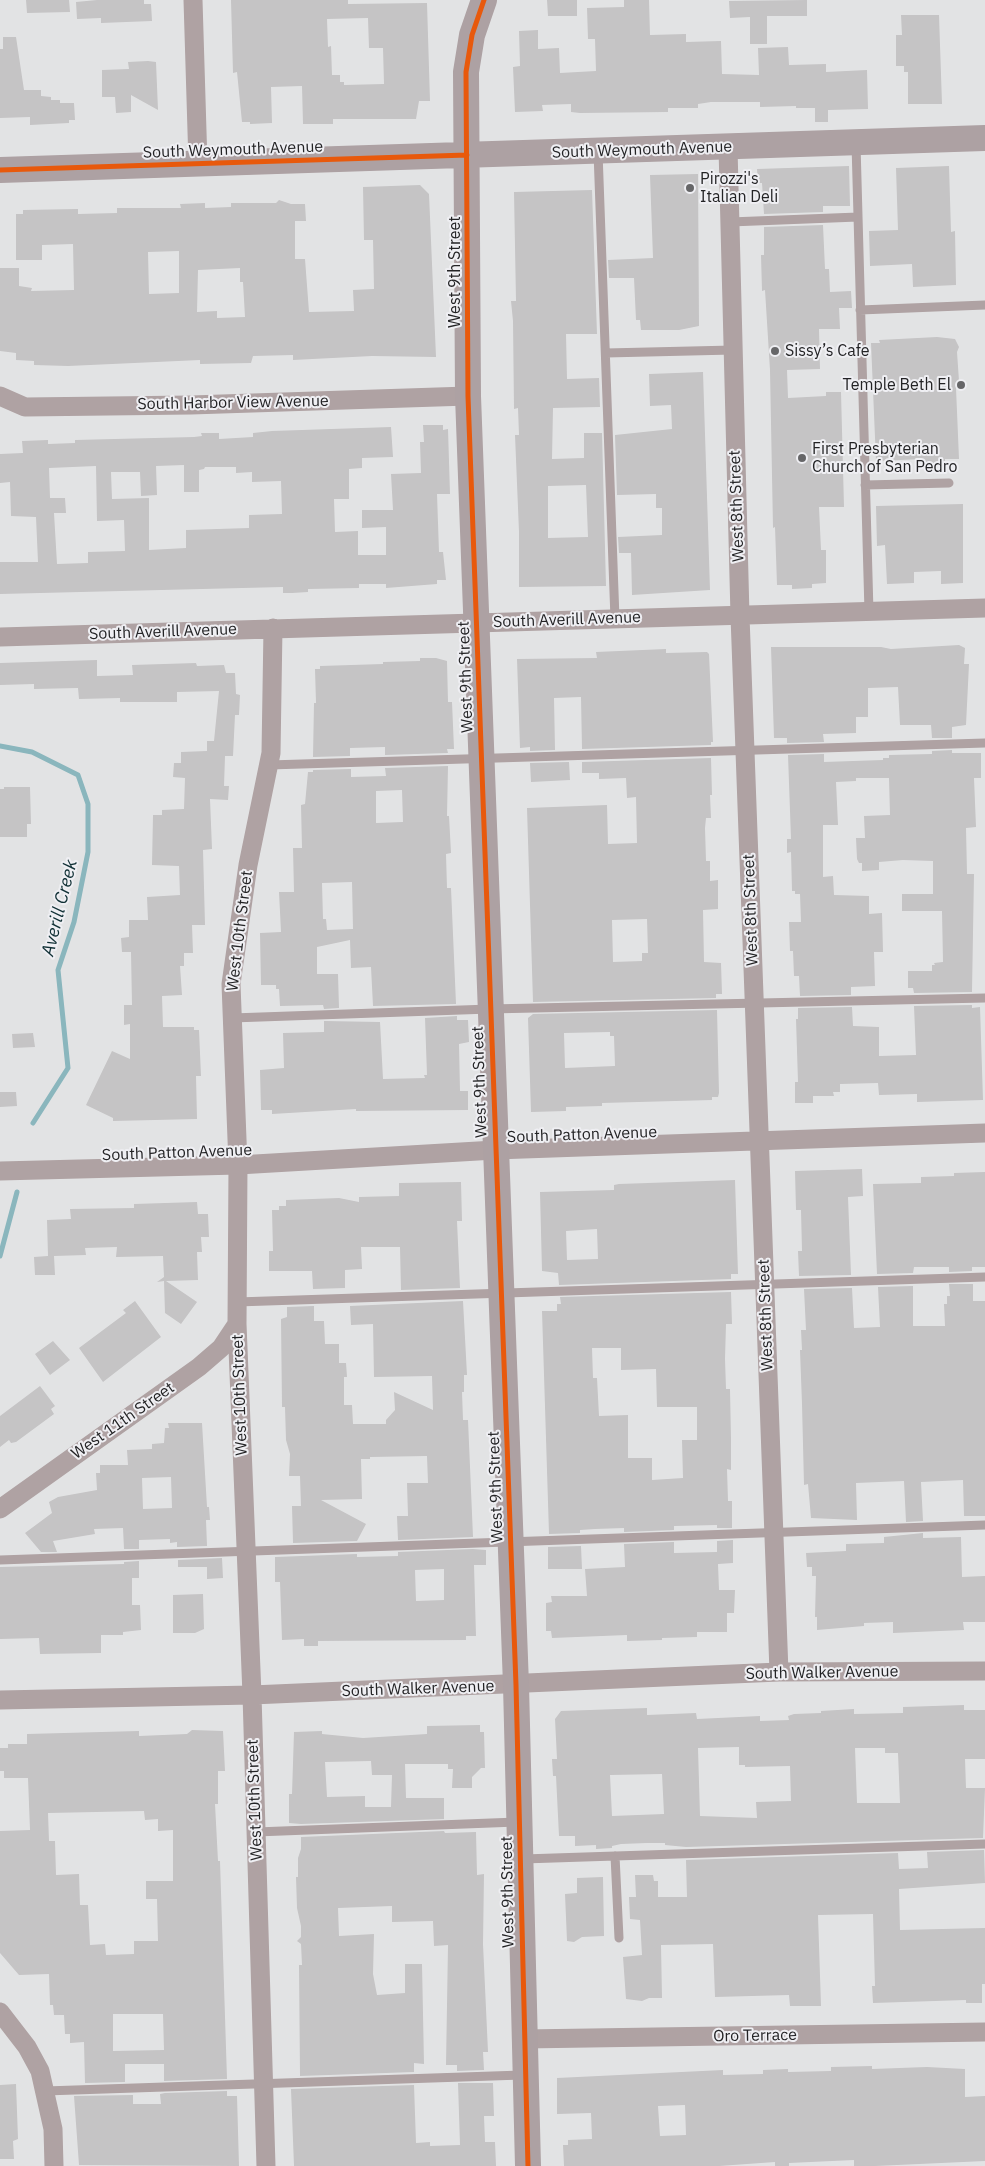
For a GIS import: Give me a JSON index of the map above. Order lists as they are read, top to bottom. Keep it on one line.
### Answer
{"streets":{"main road":["South Weymouth Avenue","West 9th Street"],"street":["South Harbor View Avenue","West 8th Street","South Averill Avenue","West 10th Street","South Patton Avenue","West 11th Street","South Walker Avenue","Oro Terrace"]},"crossings":[["South Weymouth Avenue","West 9th Street"],["South Weymouth Avenue","West 8th Street"],["West 9th Street","South Harbor View Avenue"],["West 9th Street","South Averill Avenue"],["West 9th Street","South Patton Avenue"],["West 9th Street","South Walker Avenue"],["West 9th Street","Oro Terrace"],["West 8th Street","South Averill Avenue"],["West 8th Street","South Patton Avenue"],["West 8th Street","South Walker Avenue"],["South Averill Avenue","West 10th Street"],["West 10th Street","South Patton Avenue"],["West 10th Street","West 11th Street"],["West 10th Street","South Walker Avenue"]],"water":["Averill Creek"],"places":["Pirozzi's Italian Deli","Sissy’s Cafe","Temple Beth El","First Presbyterian Church of San Pedro"]}
